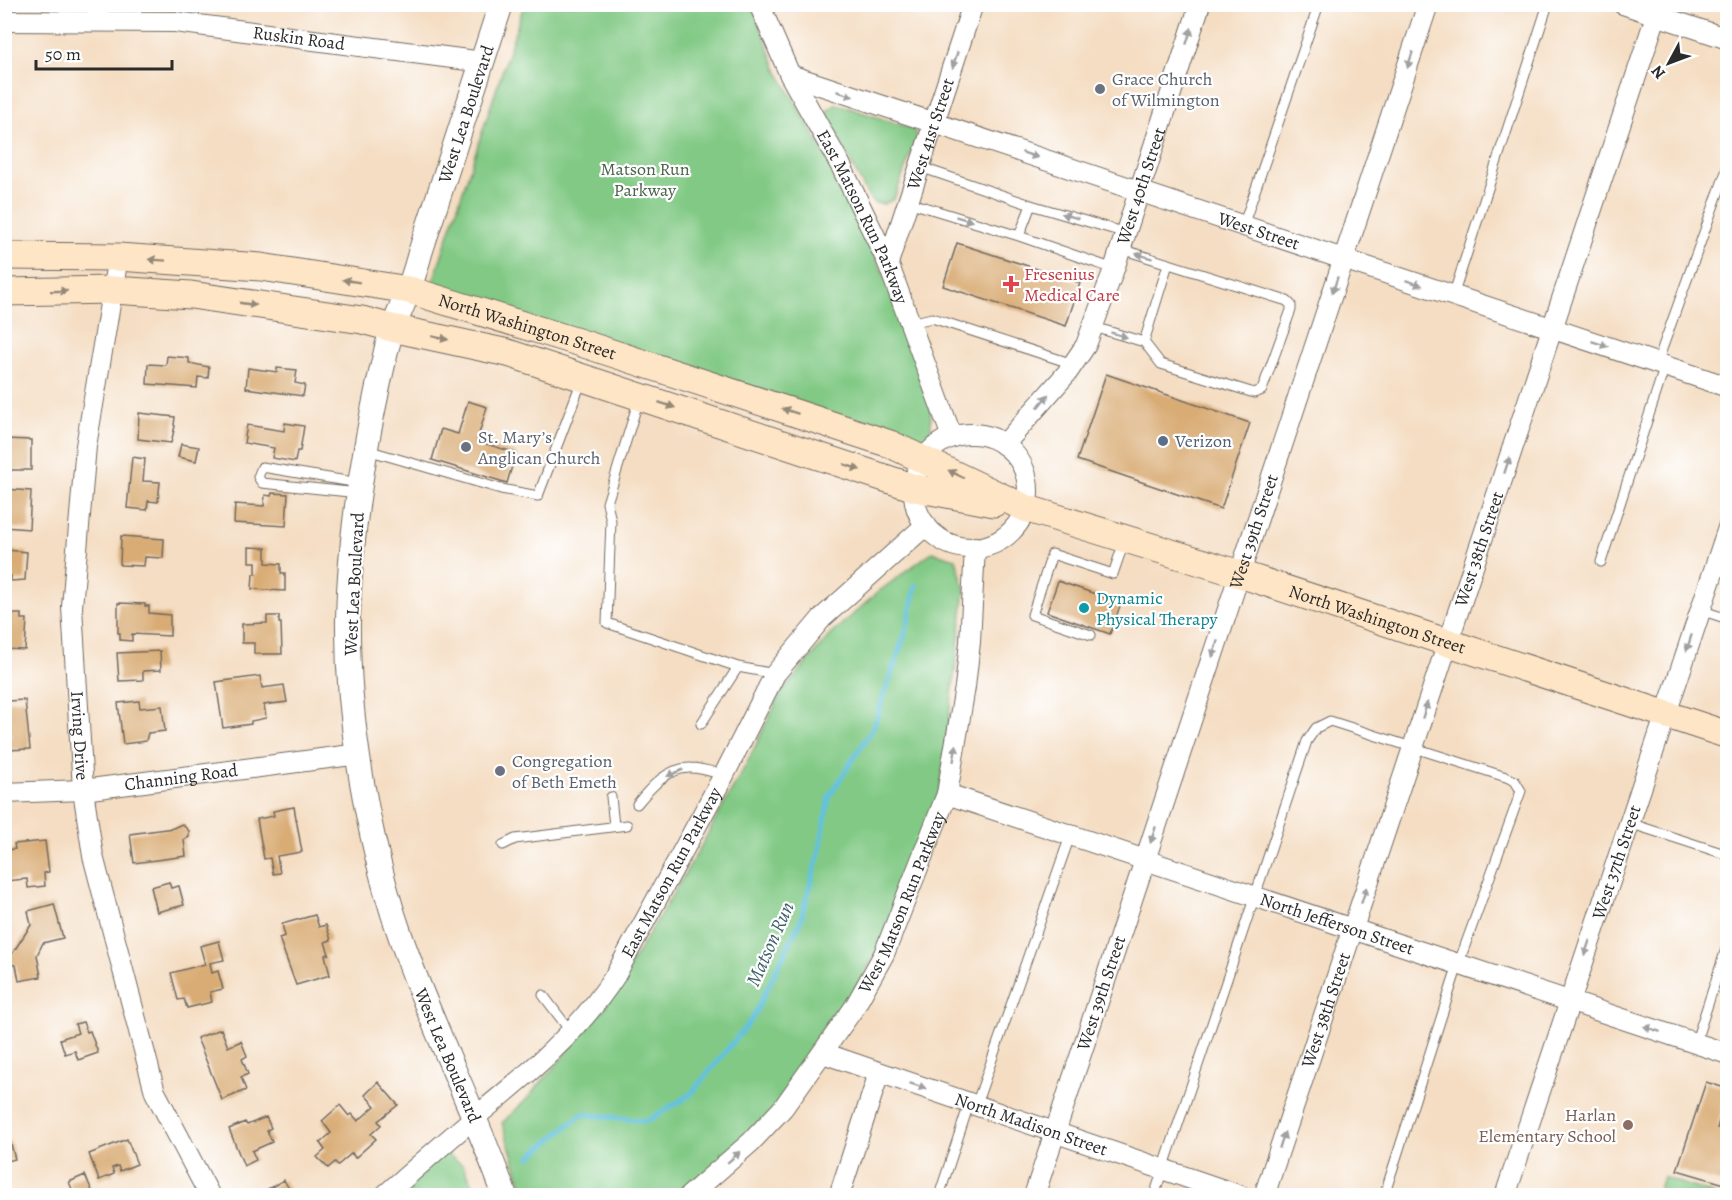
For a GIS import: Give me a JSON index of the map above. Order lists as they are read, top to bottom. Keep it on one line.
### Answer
{"streets":{"main road":["North Washington Street"],"street":["Ruskin Road","West Lea Boulevard","West 41st Street","West 40th Street","East Matson Run Parkway","West Street","West 39th Street","West 38th Street","Irving Drive","Channing Road","West 37th Street","West Matson Run Parkway","North Jefferson Street","North Madison Street"]},"crossings":[["Ruskin Road","West Lea Boulevard"],["West Lea Boulevard","East Matson Run Parkway"],["West Lea Boulevard","North Washington Street"],["West Lea Boulevard","Channing Road"],["West 41st Street","East Matson Run Parkway"],["West 41st Street","West Street"],["West 40th Street","West Street"],["East Matson Run Parkway","West Street"],["West Street","West 39th Street"],["West Street","West 38th Street"],["North Washington Street","West 39th Street"],["North Washington Street","West 38th Street"],["North Washington Street","Irving Drive"],["North Washington Street","West 37th Street"],["West 39th Street","North Jefferson Street"],["West 39th Street","North Madison Street"],["West 38th Street","North Jefferson Street"],["Irving Drive","Channing Road"],["West 37th Street","North Jefferson Street"],["West Matson Run Parkway","North Jefferson Street"],["West Matson Run Parkway","North Madison Street"]],"one_way":["West 41st Street","West 40th Street","West Street","West 39th Street","West 38th Street","West 37th Street","West Matson Run Parkway"],"water":["Matson Run"],"parks":["Matson Run Parkway"],"places":{"other":["Grace Church of Wilmington","Verizon","St. Mary’s Anglican Church","Dynamic Physical Therapy","Congregation of Beth Emeth","Harlan Elementary School"],"health":["Fresenius Medical Care"]},"scale_bar":"50 m","north":"bottom left"}
